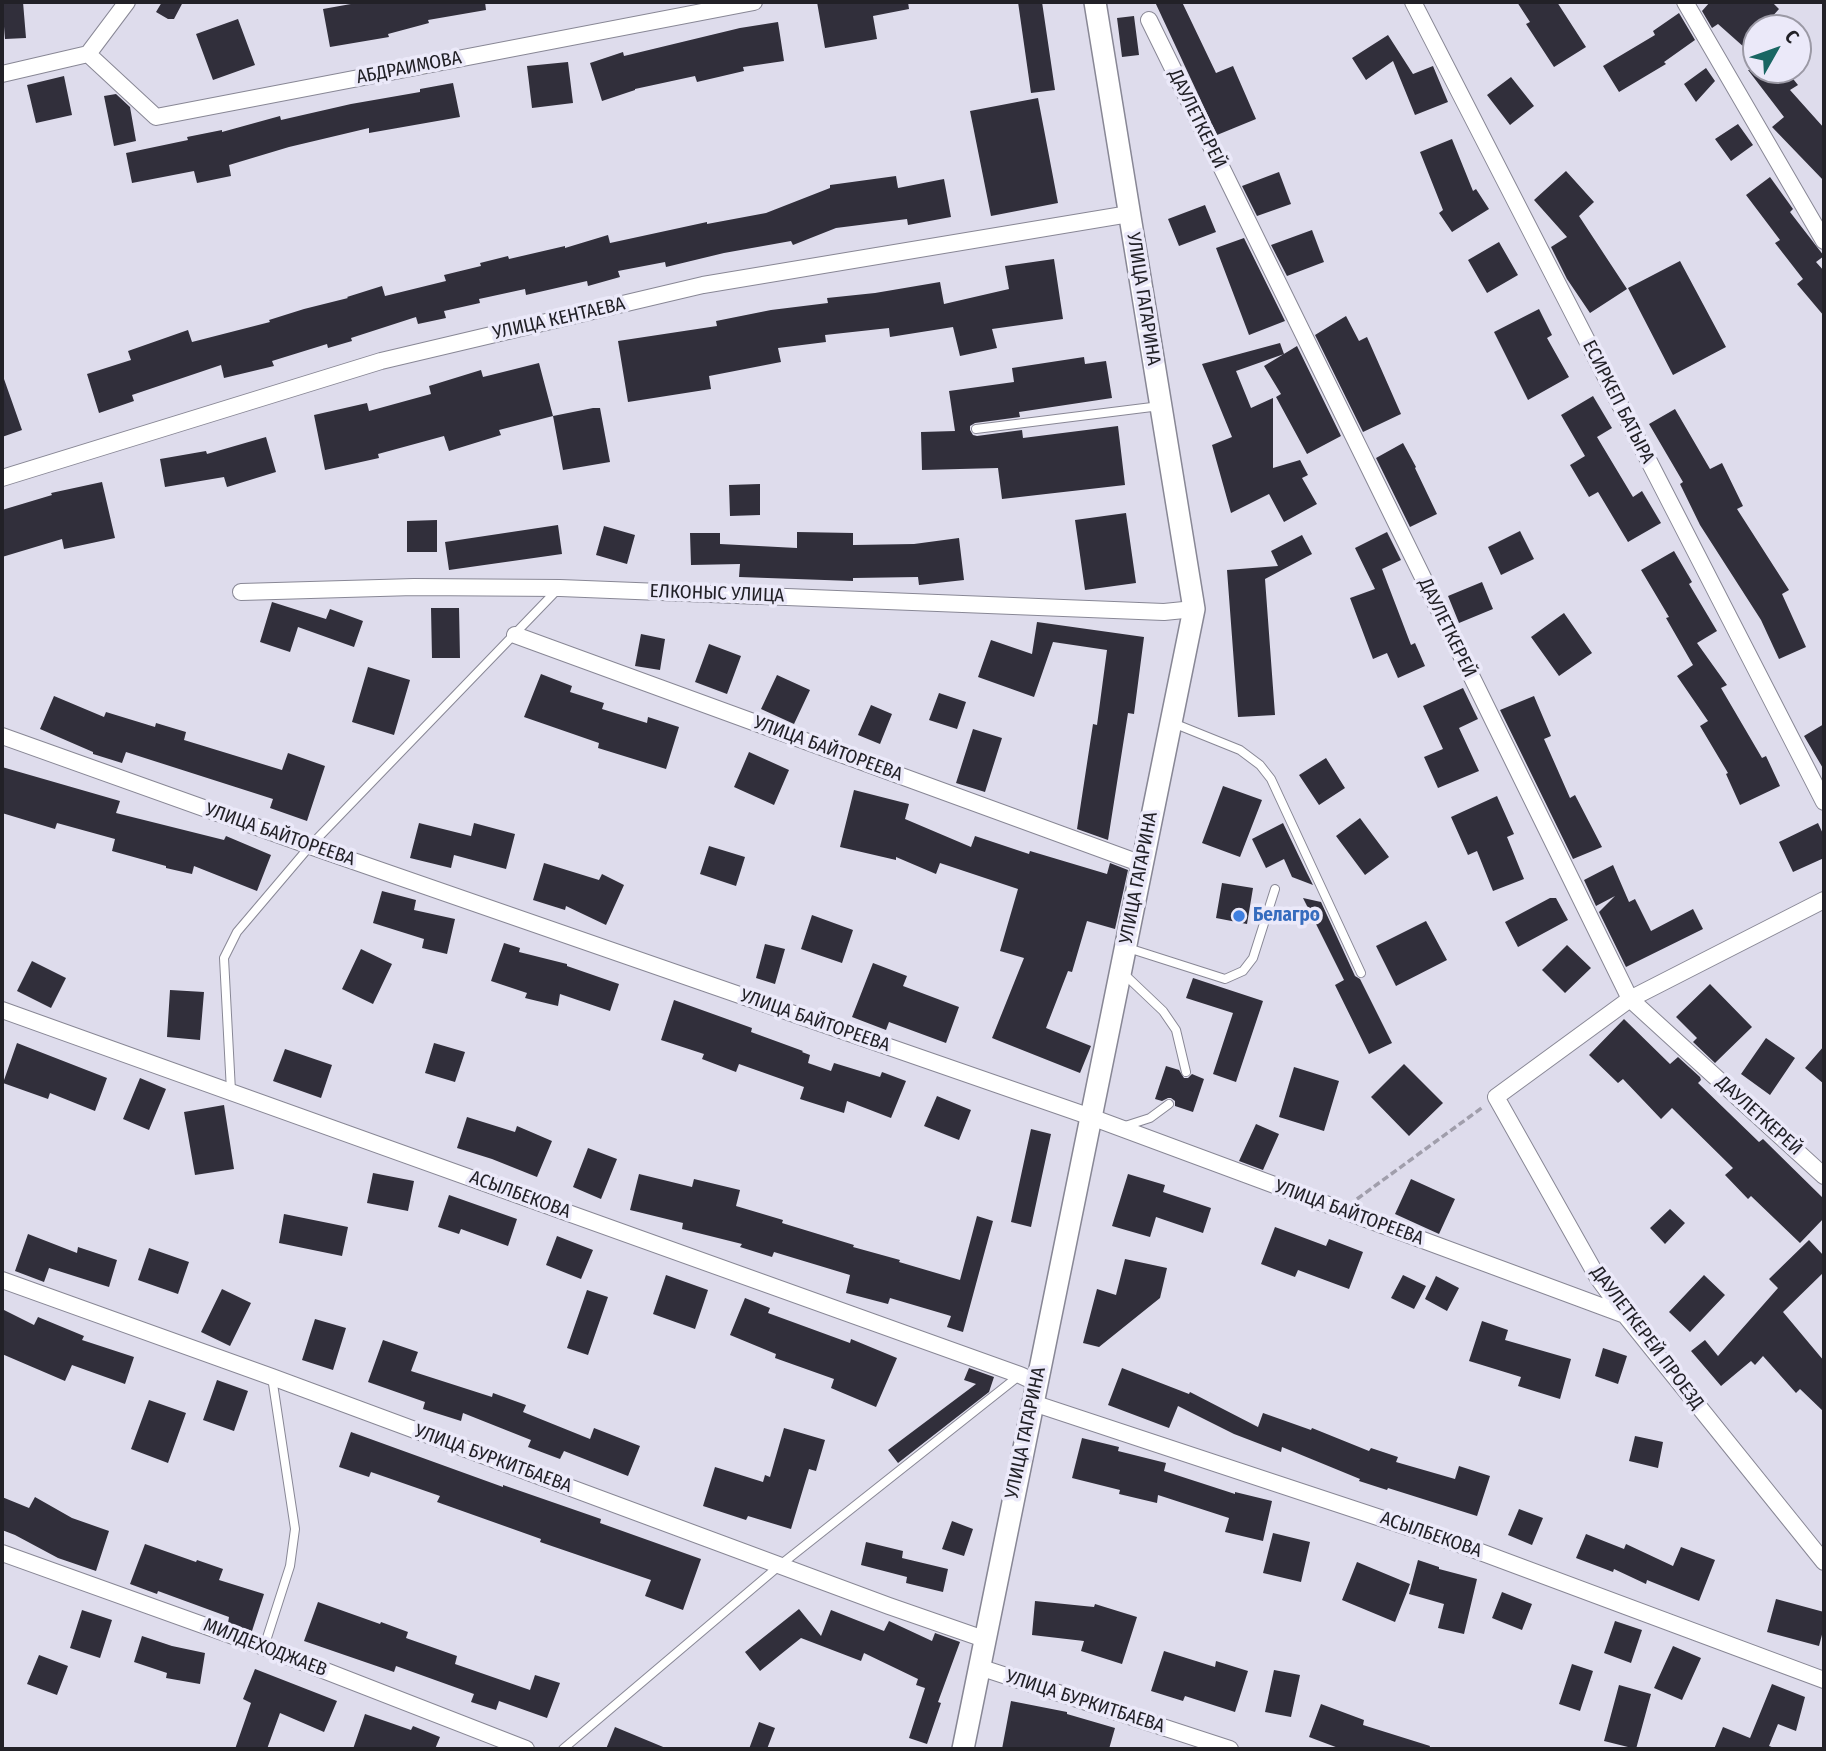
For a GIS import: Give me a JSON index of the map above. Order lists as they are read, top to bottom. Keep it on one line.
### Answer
{"streets":{"main road":["УЛИЦА ГАГАРИНА"],"street":["АБДРАИМОВА","ДАУЛЕТКЕРЕЙ","УЛИЦА КЕНТАЕВА","ЕСИРКЕП БАТЫРА","ЕЛКОНЫС УЛИЦА","УЛИЦА БАЙТОРЕЕВА","АСЫЛБЕКОВА","ДАУЛЕТКЕРЕЙ ПРОЕЗД","УЛИЦА БУРКИТБАЕВА","МИЛДЕХОДЖАЕВ"]},"crossings":[["УЛИЦА ГАГАРИНА","УЛИЦА КЕНТАЕВА"],["УЛИЦА ГАГАРИНА","ЕЛКОНЫС УЛИЦА"],["УЛИЦА ГАГАРИНА","УЛИЦА БАЙТОРЕЕВА"],["УЛИЦА ГАГАРИНА","АСЫЛБЕКОВА"],["УЛИЦА ГАГАРИНА","УЛИЦА БУРКИТБАЕВА"],["УЛИЦА БАЙТОРЕЕВА","ДАУЛЕТКЕРЕЙ ПРОЕЗД"]],"places":["Белагро"],"north":"top right"}
